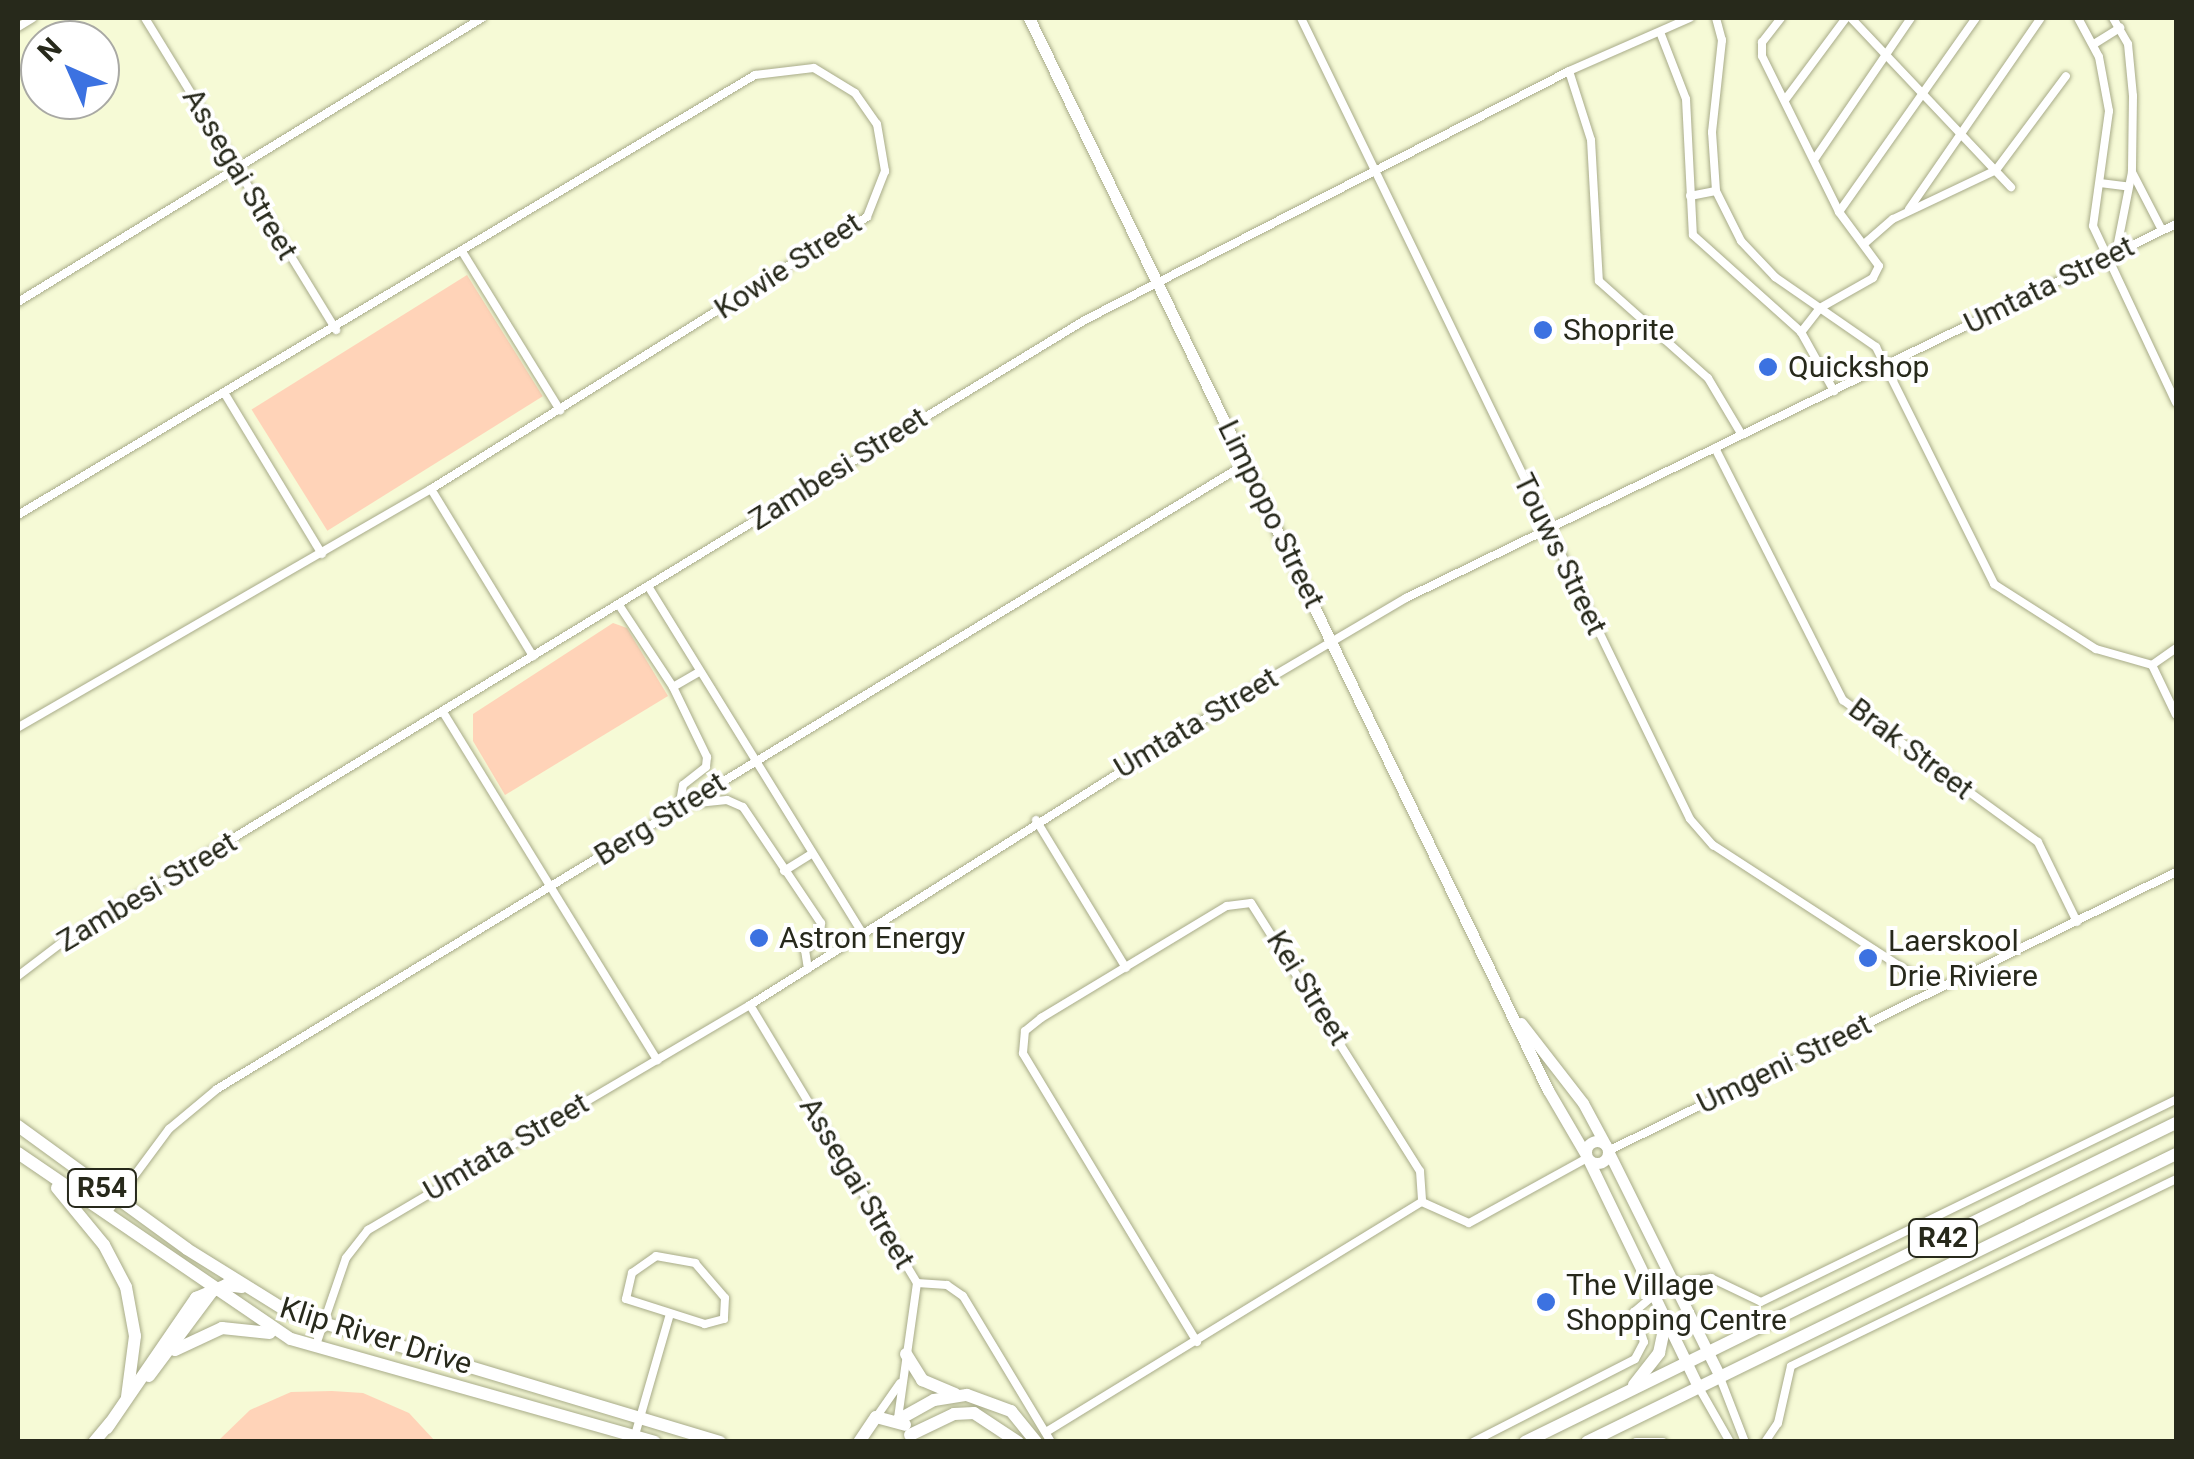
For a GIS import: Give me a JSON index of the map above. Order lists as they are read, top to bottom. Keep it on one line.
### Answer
{"streets":{"main road":["R54","R42","Klip River Drive"],"street":["Assegai Street","Kowie Street","Umtata Street","Zambesi Street","Limpopo Street","Touws Street","Brak Street","Berg Street","Kei Street","Umgeni Street"]},"crossings":[["Assegai Street","Kowie Street"],["Assegai Street","Umtata Street"],["Umtata Street","Limpopo Street"],["Umtata Street","Touws Street"],["Umtata Street","Brak Street"],["Umtata Street","Klip River Drive"],["Zambesi Street","Limpopo Street"],["Zambesi Street","Touws Street"],["Limpopo Street","Berg Street"],["Limpopo Street","Umgeni Street"],["Limpopo Street","R42"],["Touws Street","Umgeni Street"],["Brak Street","Umgeni Street"],["Berg Street","Klip River Drive"]],"places":["Shoprite","Quickshop","Astron Energy","Laerskool Drie Riviere","The Village Shopping Centre"],"north":"top left"}
